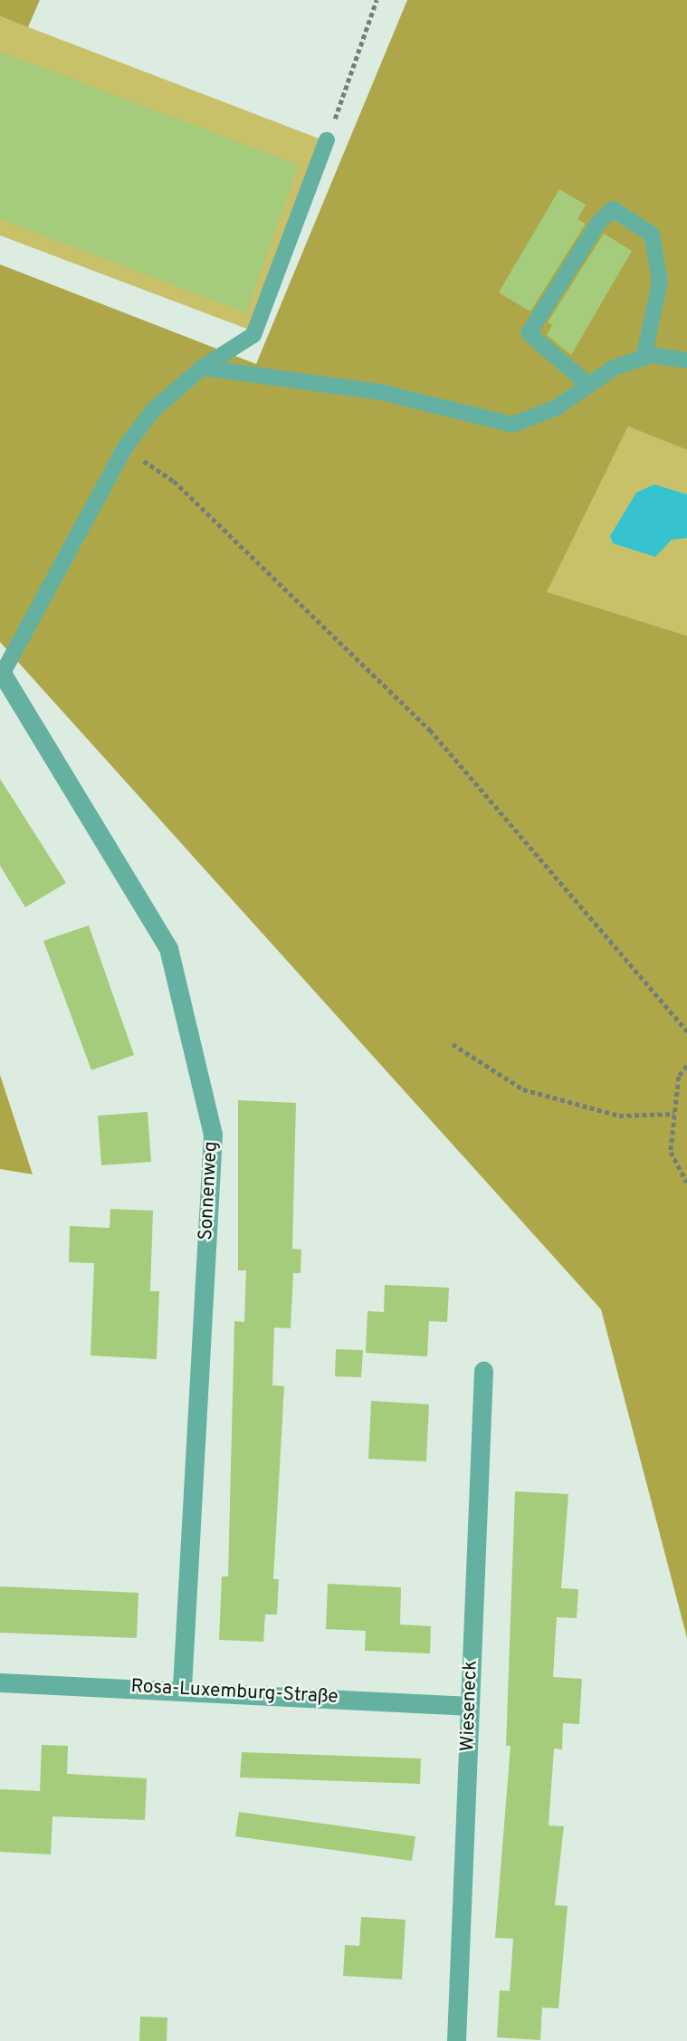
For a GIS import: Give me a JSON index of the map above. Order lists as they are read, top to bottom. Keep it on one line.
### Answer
{"streets":{"street":["Sonnenweg","Rosa-Luxemburg-Straße","Wieseneck"]},"crossings":[["Sonnenweg","Rosa-Luxemburg-Straße"],["Rosa-Luxemburg-Straße","Wieseneck"]]}
